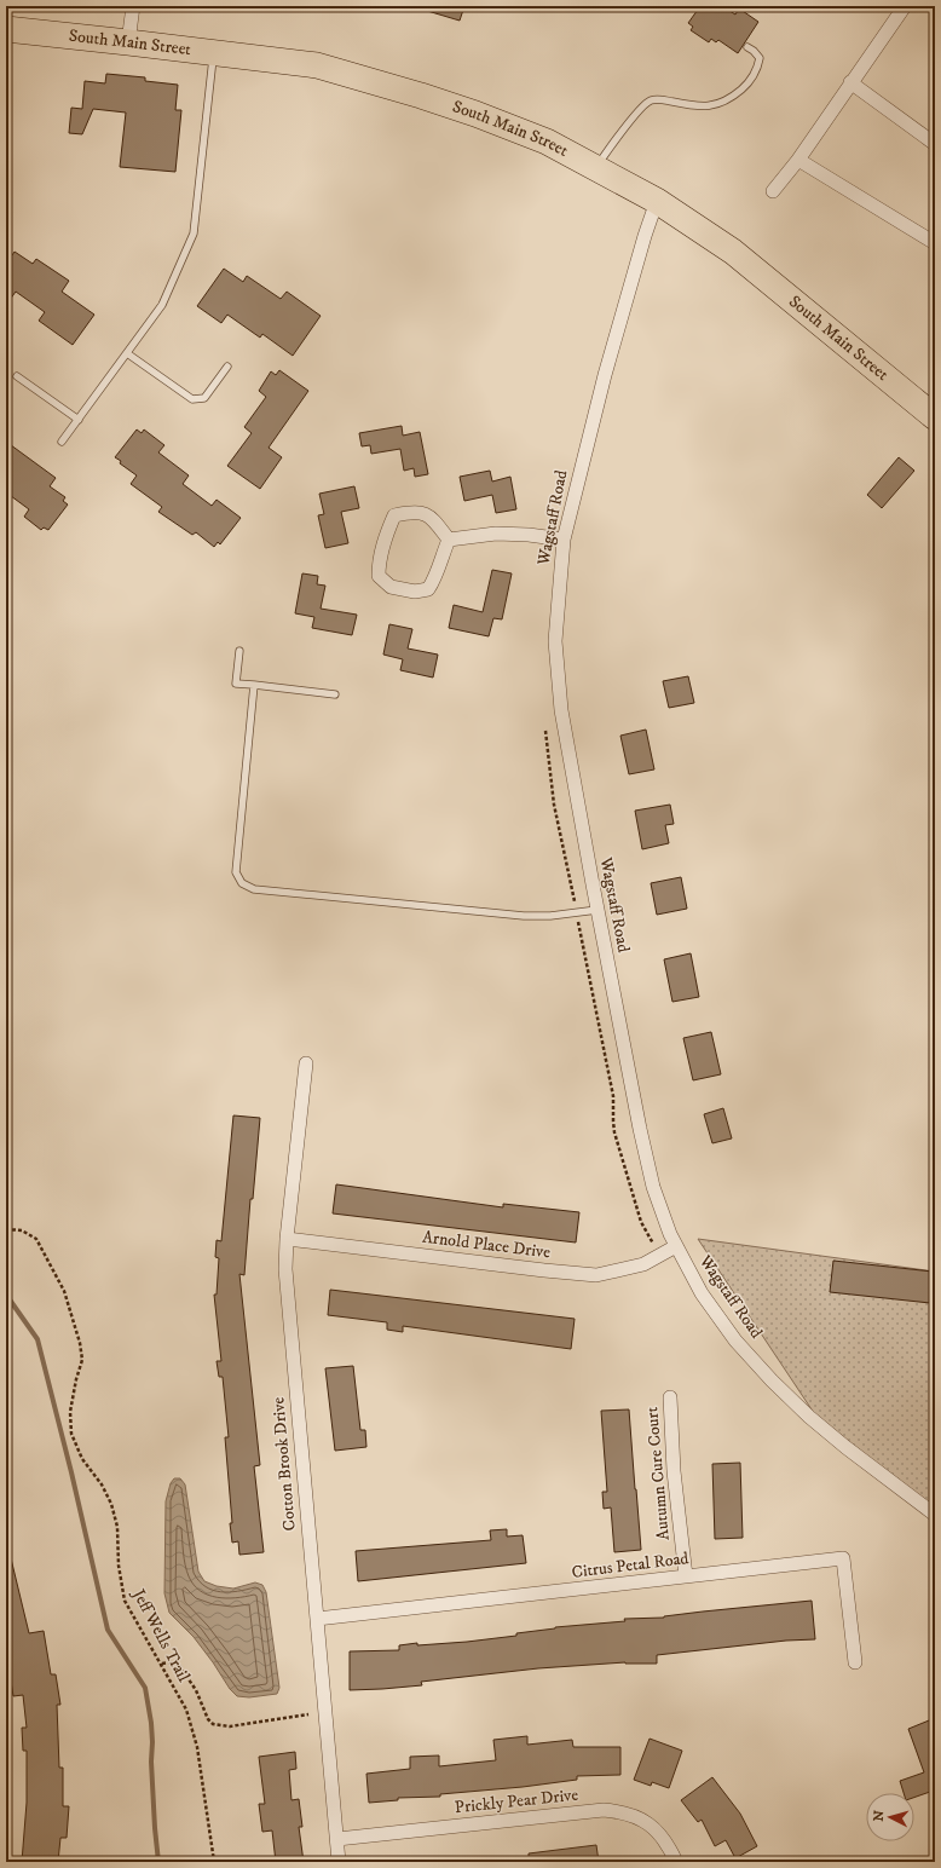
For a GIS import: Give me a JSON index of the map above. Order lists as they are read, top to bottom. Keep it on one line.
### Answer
{"streets":{"highway":["South Main Street"],"street":["Wagstaff Road","Arnold Place Drive","Cotton Brook Drive","Autumn Cure Court","Citrus Petal Road","Prickly Pear Drive"],"path":["Jeff Wells Trail"]},"crossings":[["South Main Street","Wagstaff Road"],["Wagstaff Road","Arnold Place Drive"],["Arnold Place Drive","Cotton Brook Drive"],["Cotton Brook Drive","Citrus Petal Road"],["Cotton Brook Drive","Prickly Pear Drive"],["Autumn Cure Court","Citrus Petal Road"]],"north":"left"}
